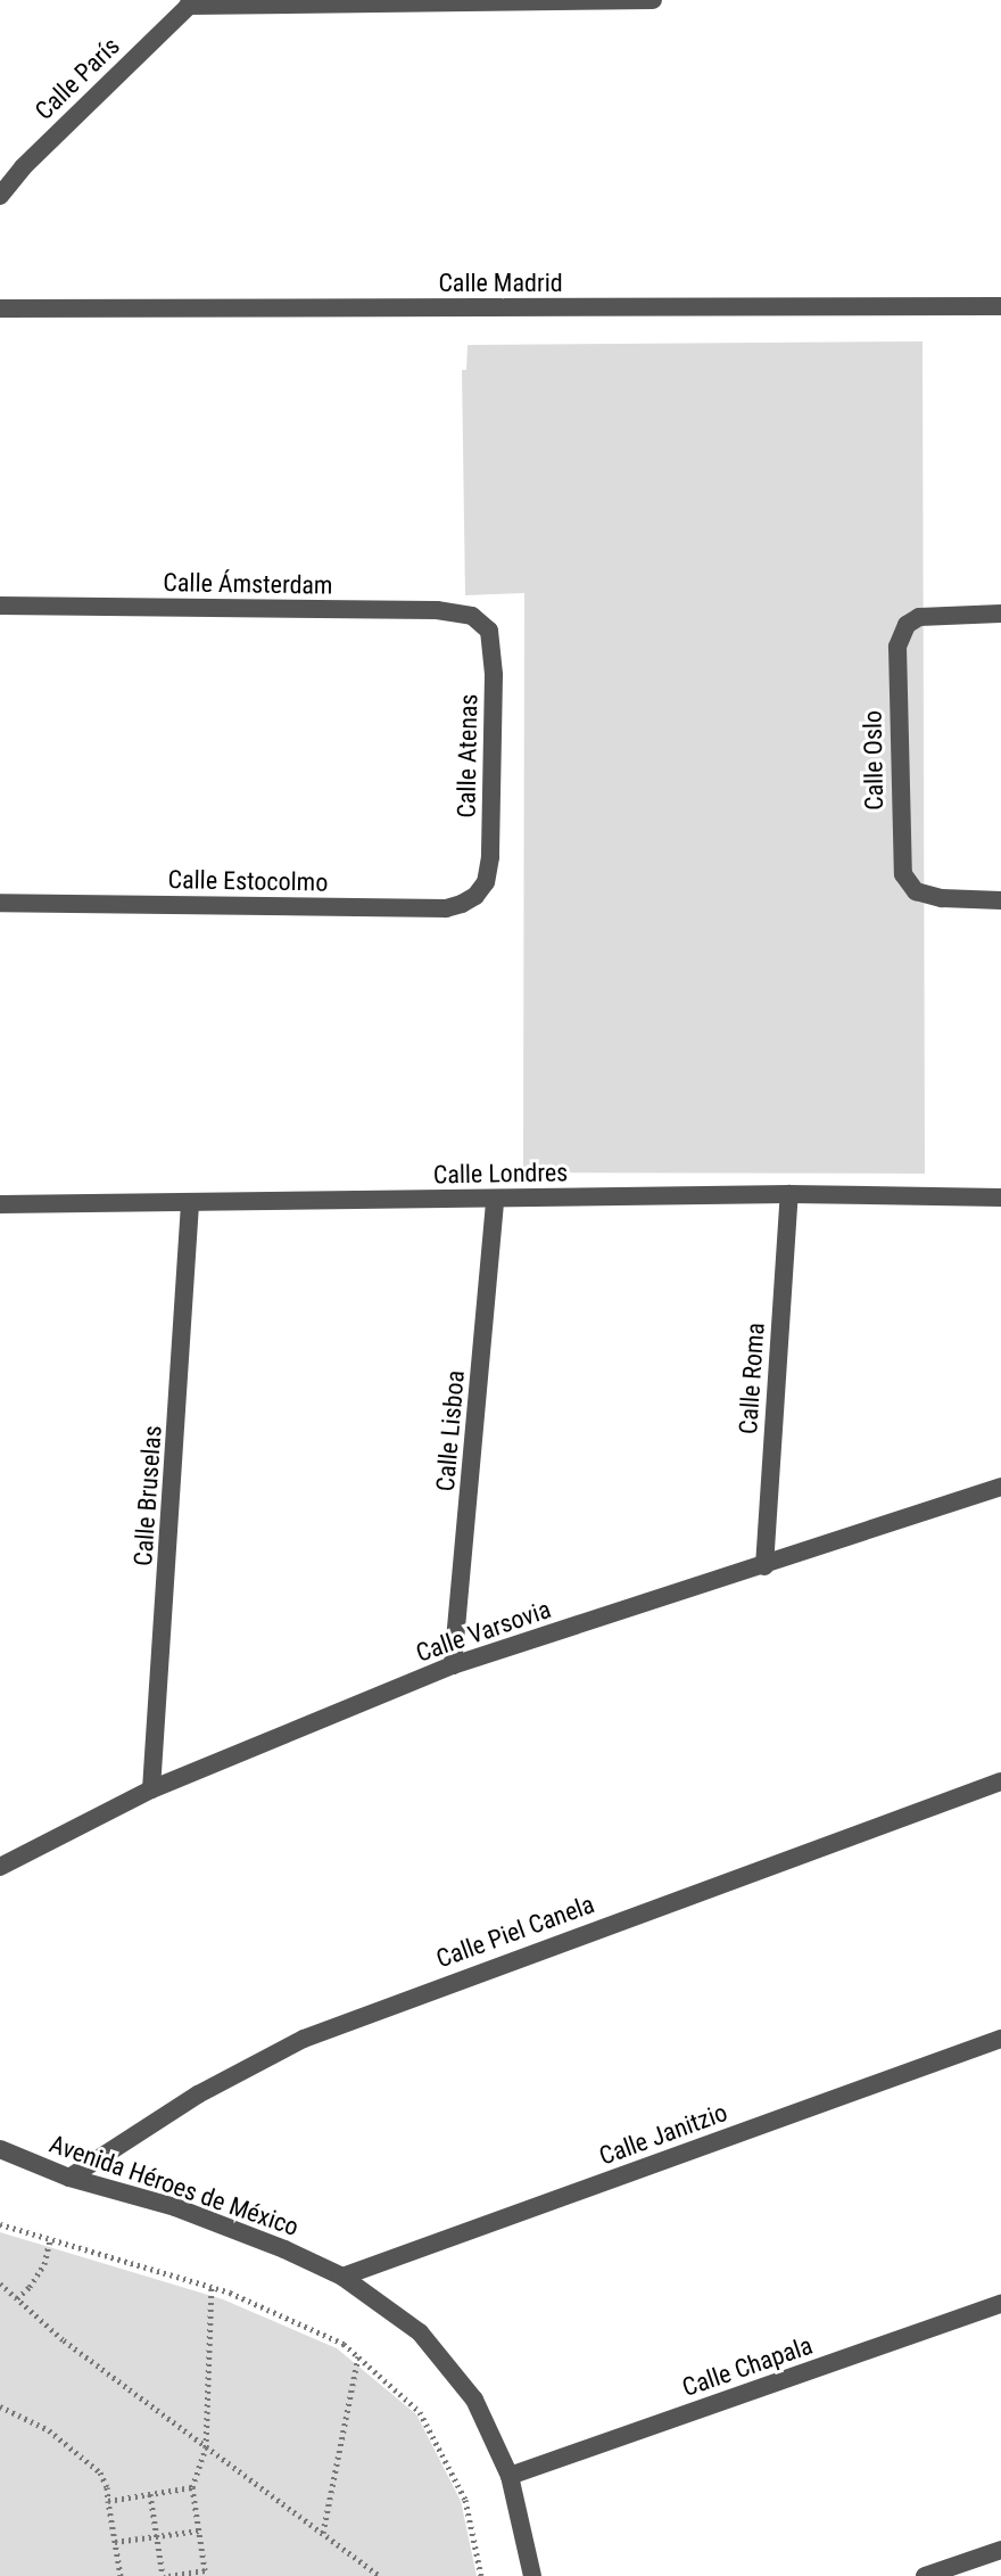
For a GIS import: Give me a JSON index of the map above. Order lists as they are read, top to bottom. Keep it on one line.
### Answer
{"streets":{"street":["Calle París","Calle Madrid","Calle Ámsterdam","Calle Atenas","Calle Oslo","Calle Estocolmo","Calle Londres","Calle Roma","Calle Lisboa","Calle Bruselas","Calle Varsovia","Calle Piel Canela","Calle Janitzio","Avenida Héroes de México","Calle Chapala"]},"crossings":[["Calle Ámsterdam","Calle Atenas"],["Calle Atenas","Calle Estocolmo"],["Calle Londres","Calle Roma"],["Calle Londres","Calle Lisboa"],["Calle Londres","Calle Bruselas"],["Calle Roma","Calle Varsovia"],["Calle Lisboa","Calle Varsovia"],["Calle Bruselas","Calle Varsovia"],["Calle Piel Canela","Avenida Héroes de México"],["Calle Janitzio","Avenida Héroes de México"],["Avenida Héroes de México","Calle Chapala"]]}
